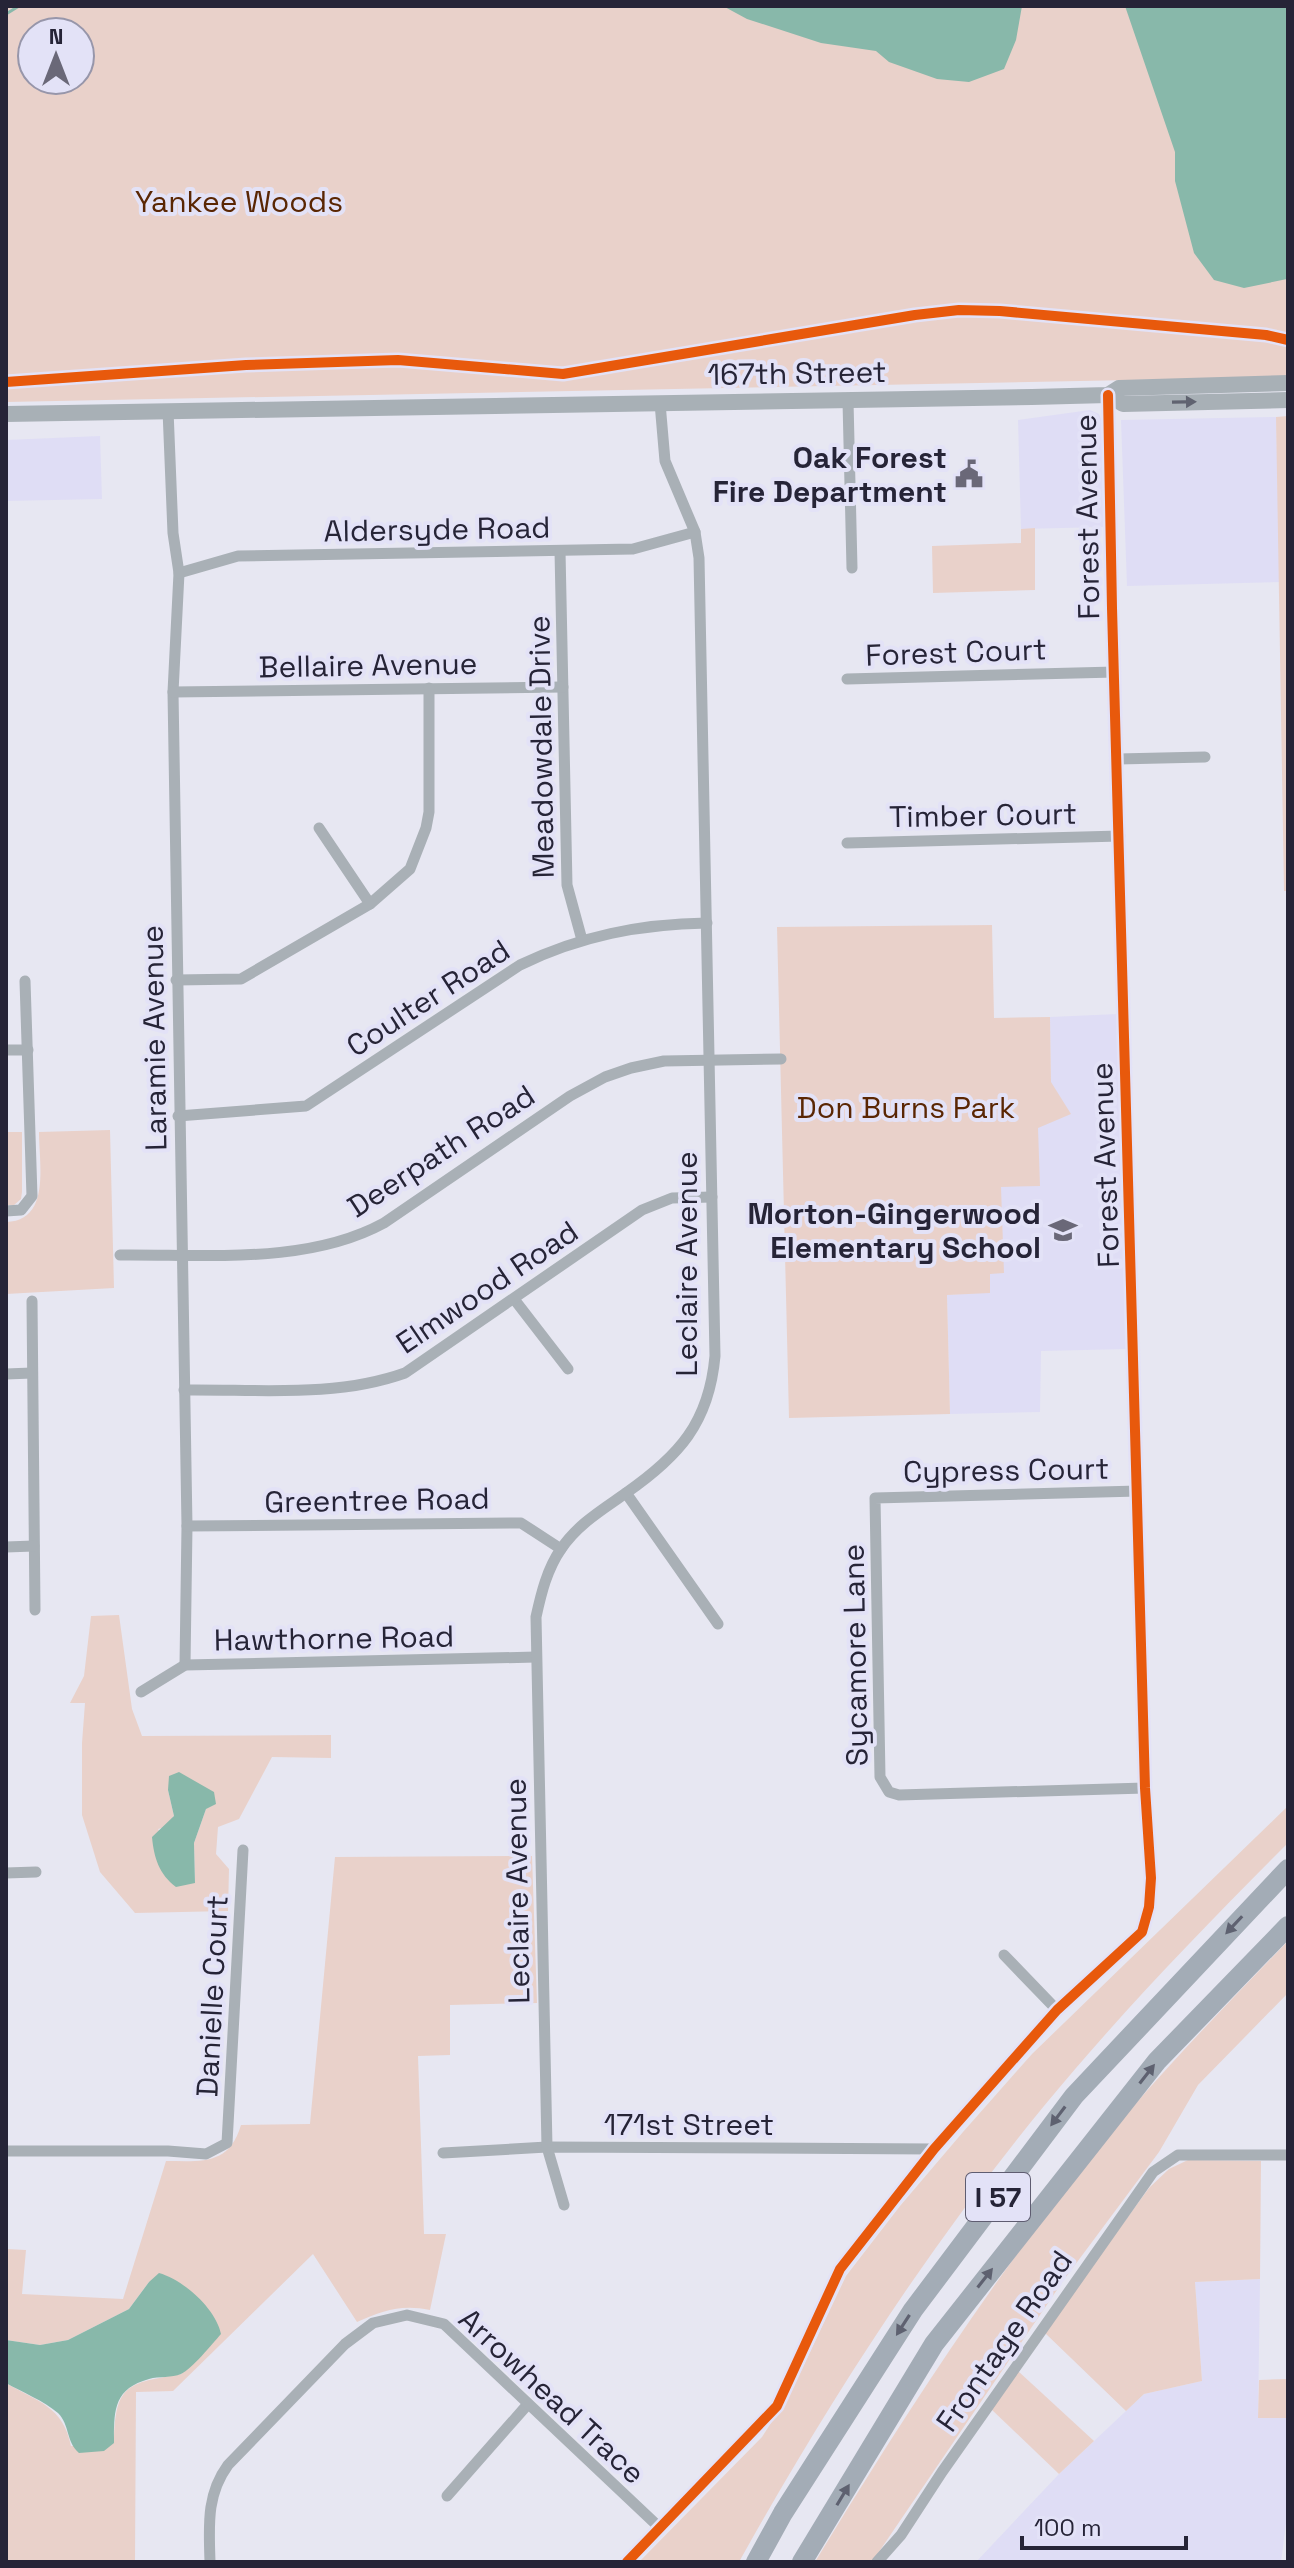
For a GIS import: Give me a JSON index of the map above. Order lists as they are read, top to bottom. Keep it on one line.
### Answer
{"streets":{"highway":["I 57"],"main road":["167th Street"],"street":["Forest Avenue","Aldersyde Road","Forest Court","Bellaire Avenue","Meadowdale Drive","Timber Court","Coulter Road","Laramie Avenue","Deerpath Road","Leclaire Avenue","Elmwood Road","Cypress Court","Greentree Road","Hawthorne Road","Sycamore Lane","Danielle Court","171st Street","Frontage Road","Arrowhead Trace"]},"crossings":[["167th Street","Forest Avenue"],["167th Street","Laramie Avenue"],["167th Street","Leclaire Avenue"],["Forest Avenue","Forest Court"],["Forest Avenue","Timber Court"],["Forest Avenue","Cypress Court"],["Forest Avenue","Sycamore Lane"],["Aldersyde Road","Meadowdale Drive"],["Aldersyde Road","Laramie Avenue"],["Aldersyde Road","Leclaire Avenue"],["Bellaire Avenue","Meadowdale Drive"],["Bellaire Avenue","Laramie Avenue"],["Meadowdale Drive","Coulter Road"],["Coulter Road","Laramie Avenue"],["Coulter Road","Leclaire Avenue"],["Laramie Avenue","Deerpath Road"],["Laramie Avenue","Elmwood Road"],["Laramie Avenue","Greentree Road"],["Laramie Avenue","Hawthorne Road"],["Deerpath Road","Leclaire Avenue"],["Leclaire Avenue","Elmwood Road"],["Leclaire Avenue","Greentree Road"],["Leclaire Avenue","Hawthorne Road"],["Leclaire Avenue","171st Street"],["Cypress Court","Sycamore Lane"]],"parks":["Yankee Woods","Don Burns Park"],"places":{"public building":["Oak Forest Fire Department"],"school or university":["Morton-Gingerwood Elementary School"]},"scale_bar":"100 m","north":"top"}
